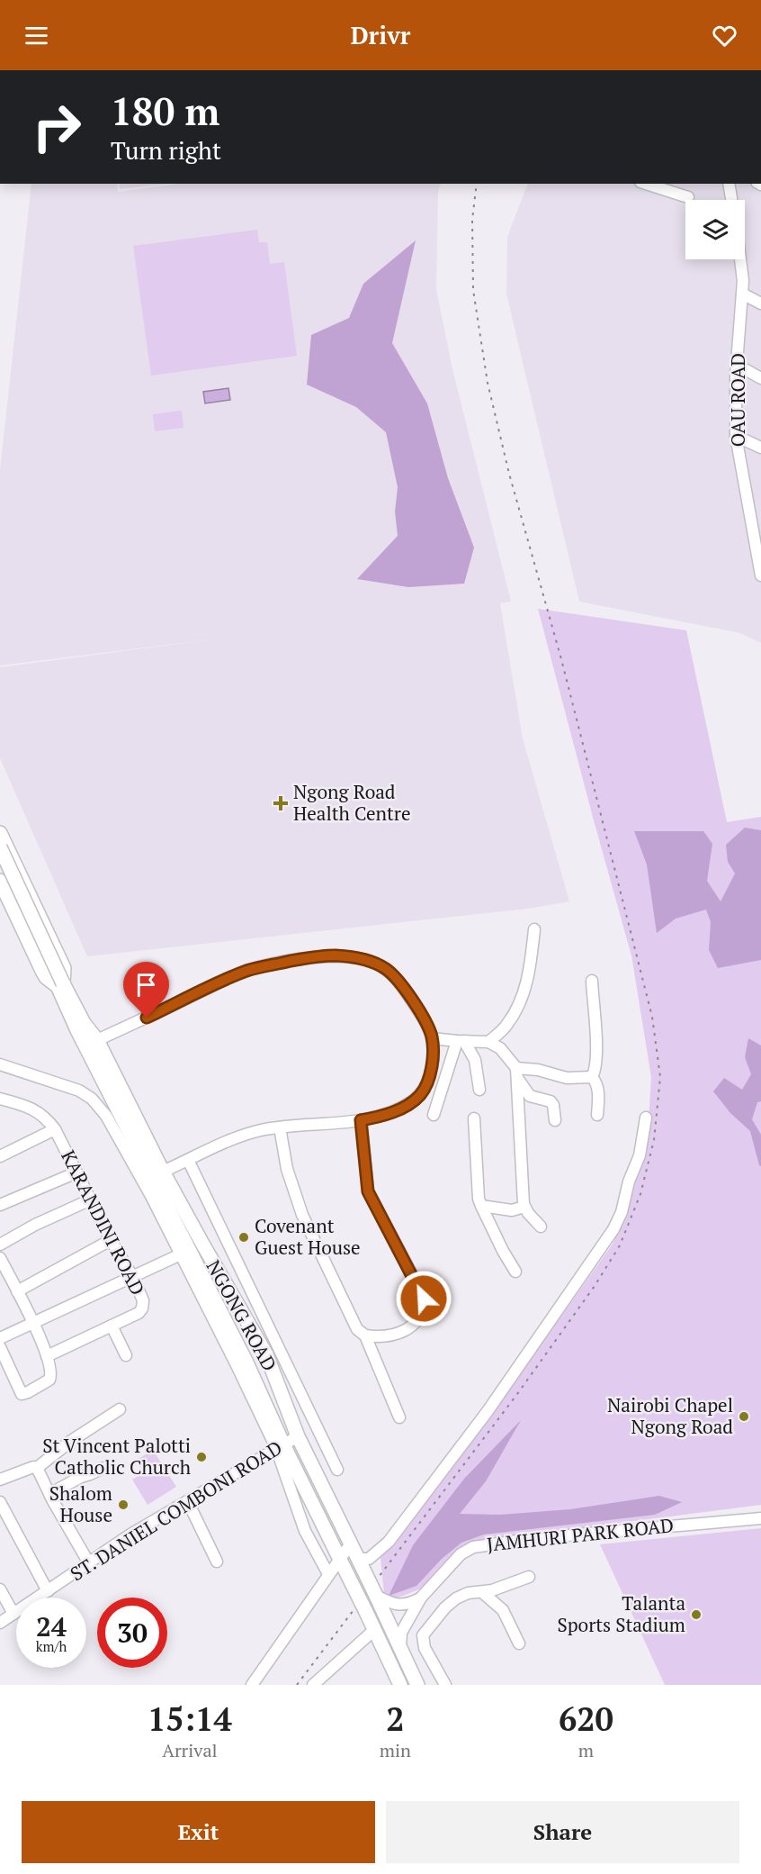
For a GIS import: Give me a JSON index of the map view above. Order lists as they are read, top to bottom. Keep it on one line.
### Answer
{"streets":{"main road":["NGONG ROAD"],"street":["OAU ROAD","KARANDINI ROAD","ST. DANIEL COMBONI ROAD","JAMHURI PARK ROAD"]},"crossings":[["NGONG ROAD","ST. DANIEL COMBONI ROAD"],["NGONG ROAD","JAMHURI PARK ROAD"]],"places":{"health":["Ngong Road Health Centre"],"other":["Covenant Guest House","Nairobi Chapel Ngong Road","St Vincent Palotti Catholic Church","Shalom House","Talanta Sports Stadium"]},"page":{"header":"Drivr","turn":["180 m","Turn right"],"speed":"24 km/h","limit":"30","eta":["15:14","Arrival","2","min","620","m"],"buttons":["Exit","Share"]}}
